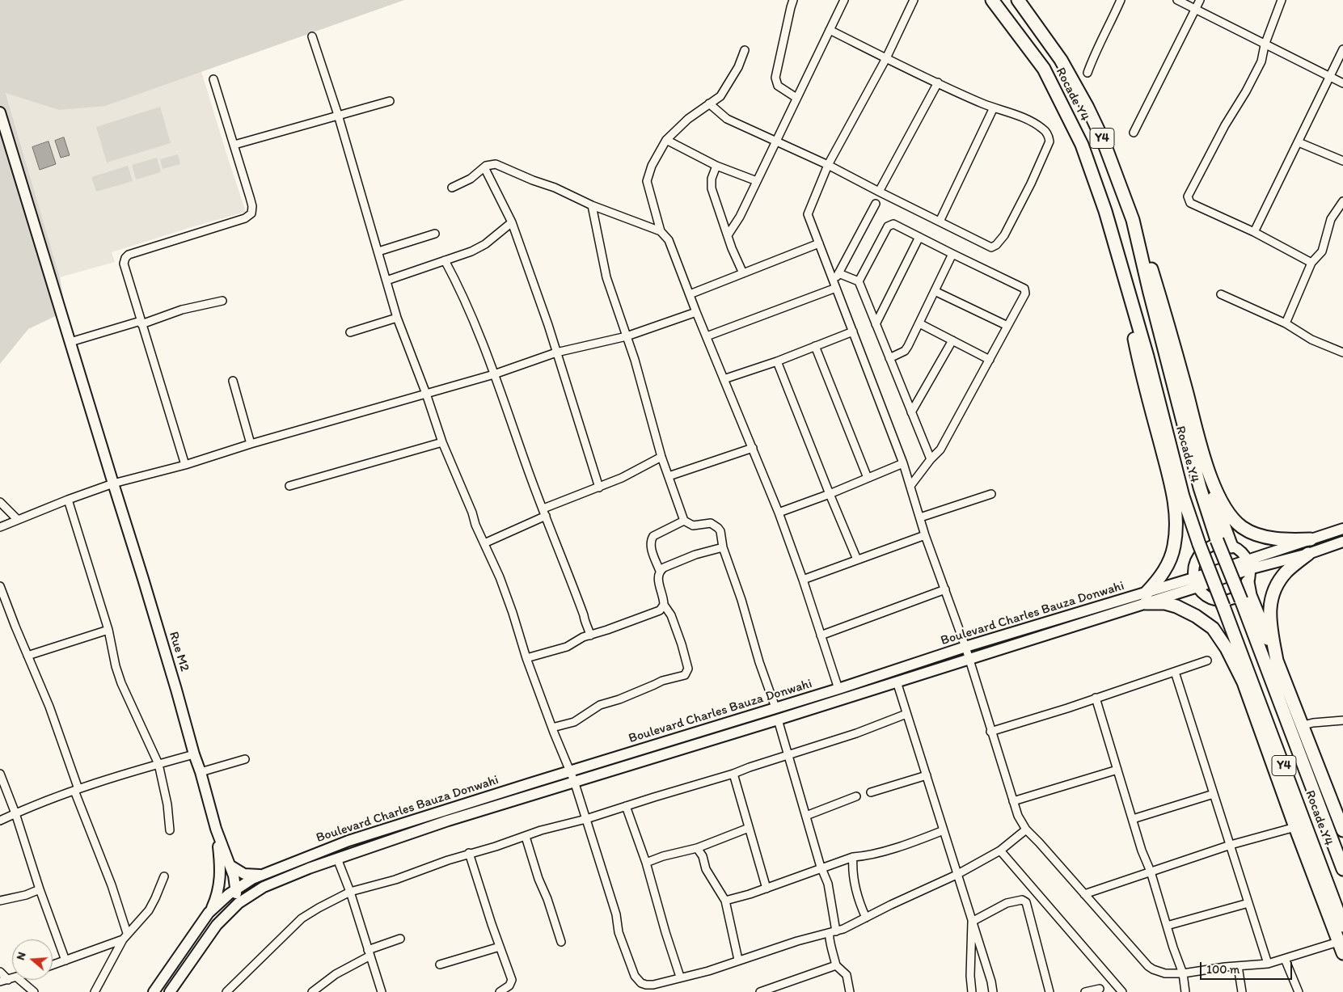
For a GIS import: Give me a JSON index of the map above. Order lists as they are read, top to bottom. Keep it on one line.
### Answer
{"streets":{"highway":["Rocade Y4","Y4"],"main road":["Boulevard Charles Bauza Donwahi","Rue M2"]},"crossings":[["Rocade Y4","Boulevard Charles Bauza Donwahi"],["Boulevard Charles Bauza Donwahi","Rue M2"]],"scale_bar":"100 m","north":"left"}
